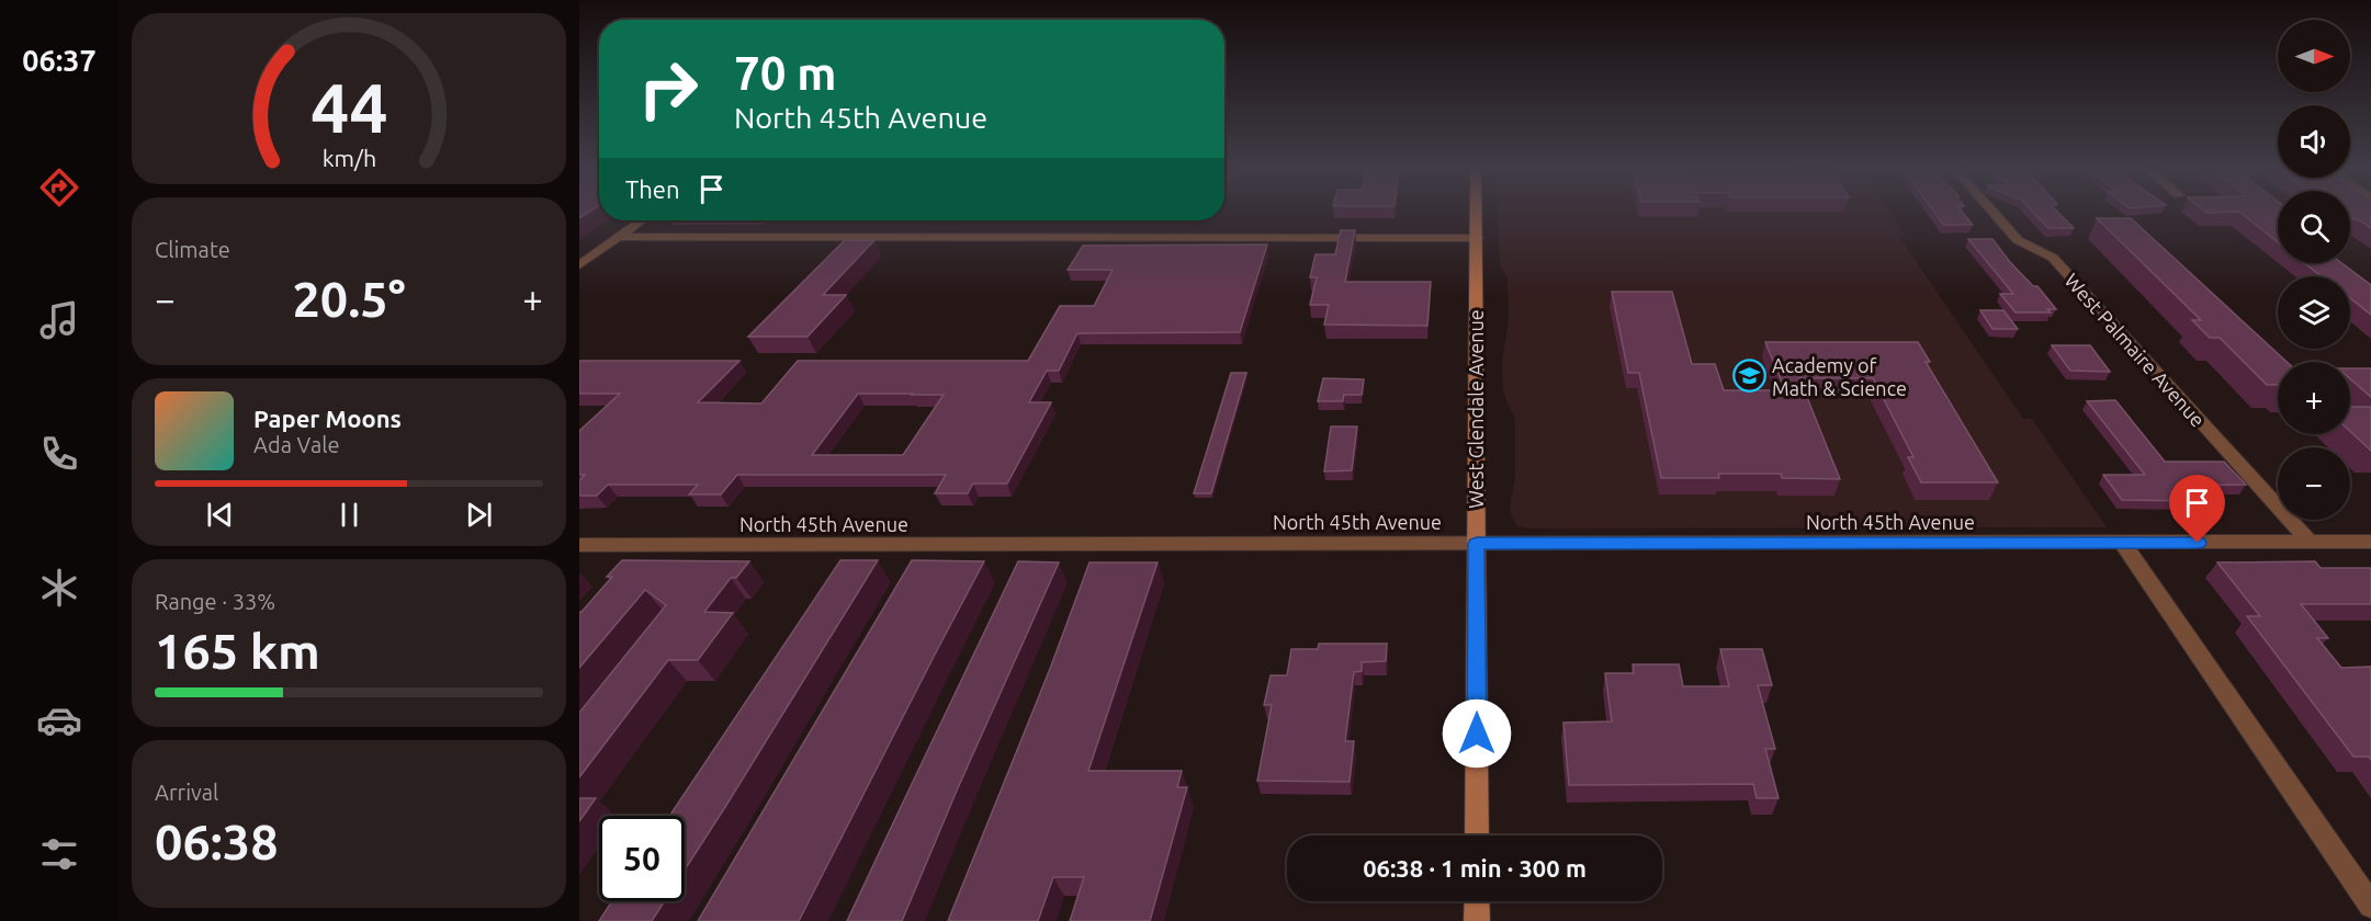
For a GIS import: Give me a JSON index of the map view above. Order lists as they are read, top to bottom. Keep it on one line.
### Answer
{"streets":{"main road":["West Glendale Avenue"],"street":["West Palmaire Avenue","North 45th Avenue"]},"crossings":[["West Palmaire Avenue","North 45th Avenue"],["West Glendale Avenue","North 45th Avenue"]],"places":{"school or university":["Academy of Math & Science"]},"north":"right","page":{"tabs":"06:37","map_buttons":["+","−"],"turn":["70 m","North 45th Avenue"],"then":"Then","tile":["Climate",["Range · 33%","165 km"],["Arrival","06:38"]],"heat":["−","20.5°","+"],"song":["Paper Moons","Ada Vale"],"limit":"50","trip":"06:38 · 1 min · 300 m","gauge":["44","km/h"]}}
